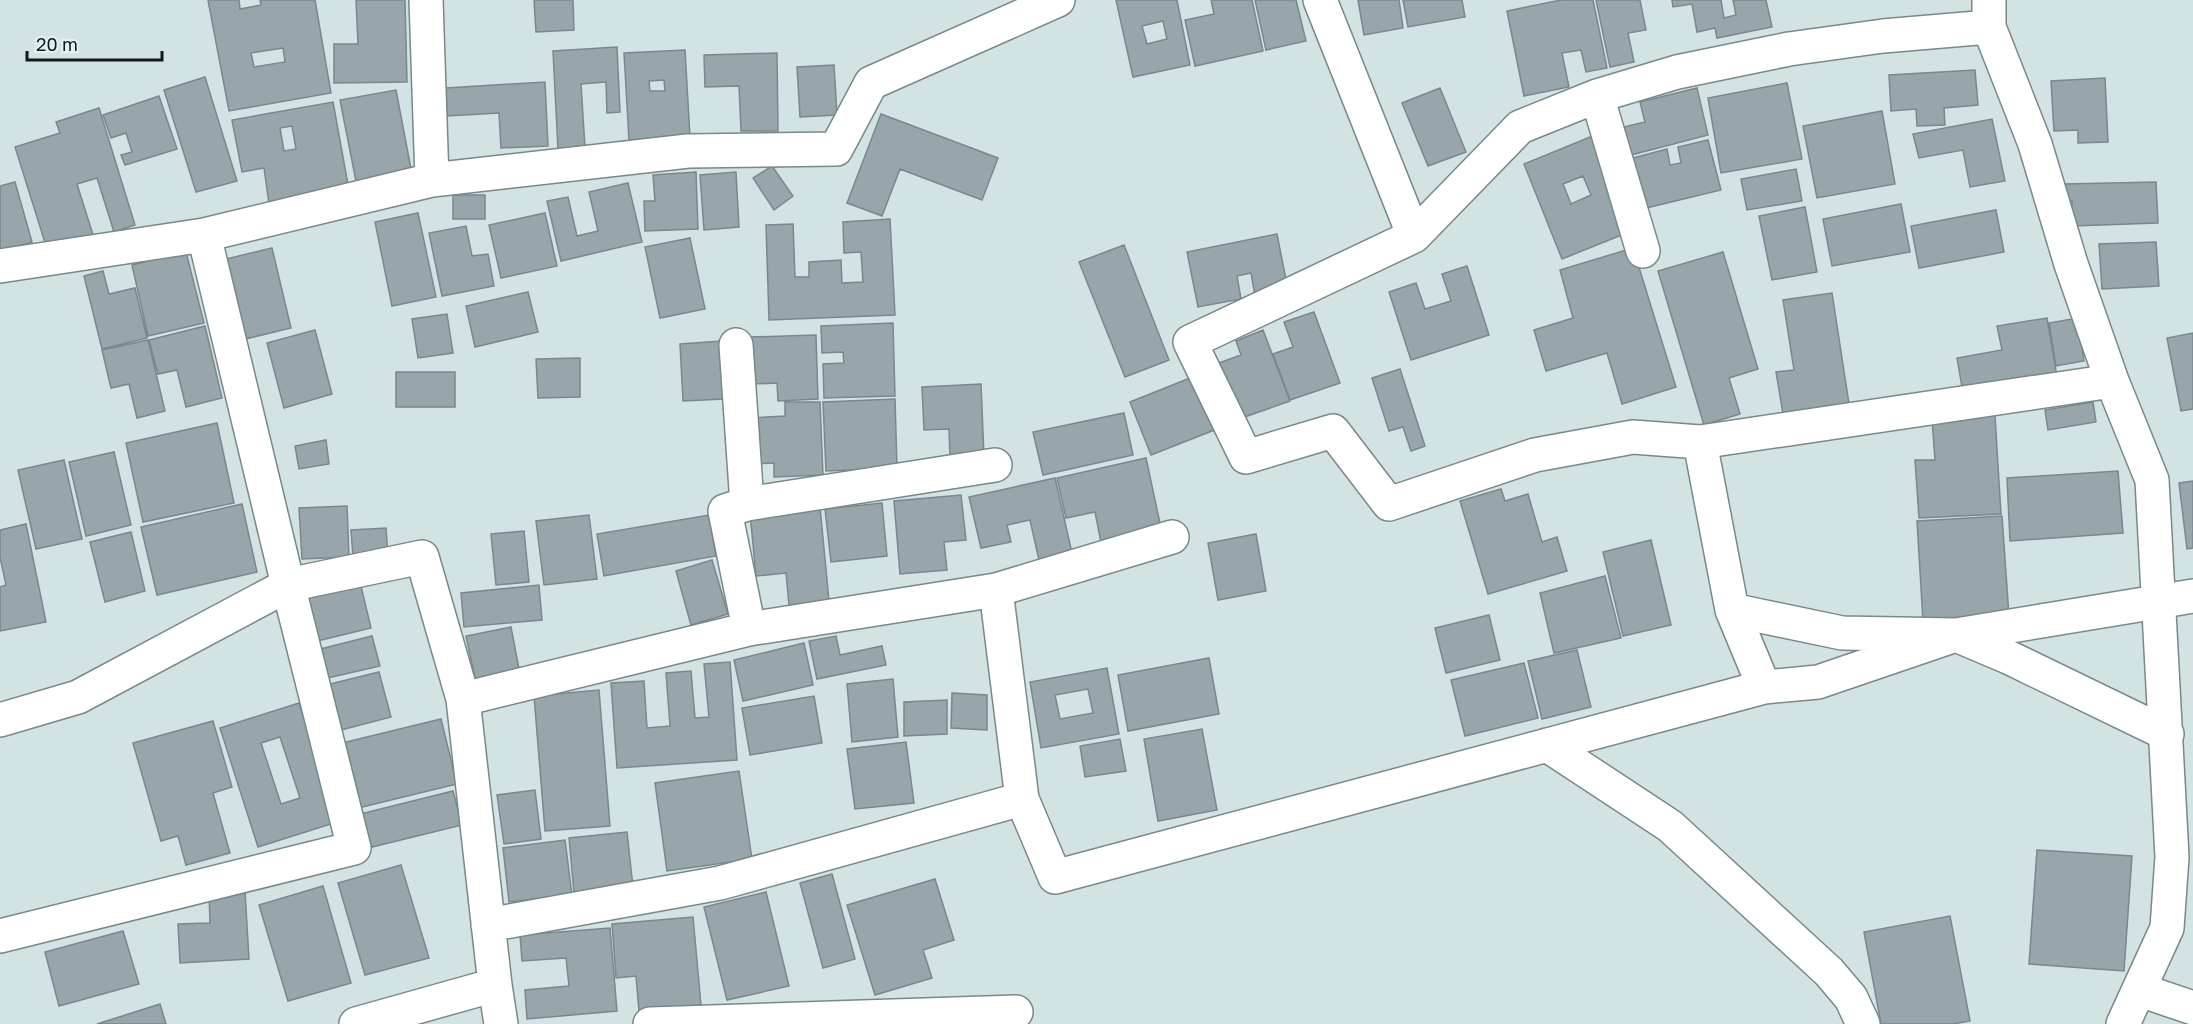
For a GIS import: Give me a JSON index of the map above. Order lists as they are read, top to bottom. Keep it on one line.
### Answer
{"scale_bar":"20 m"}
